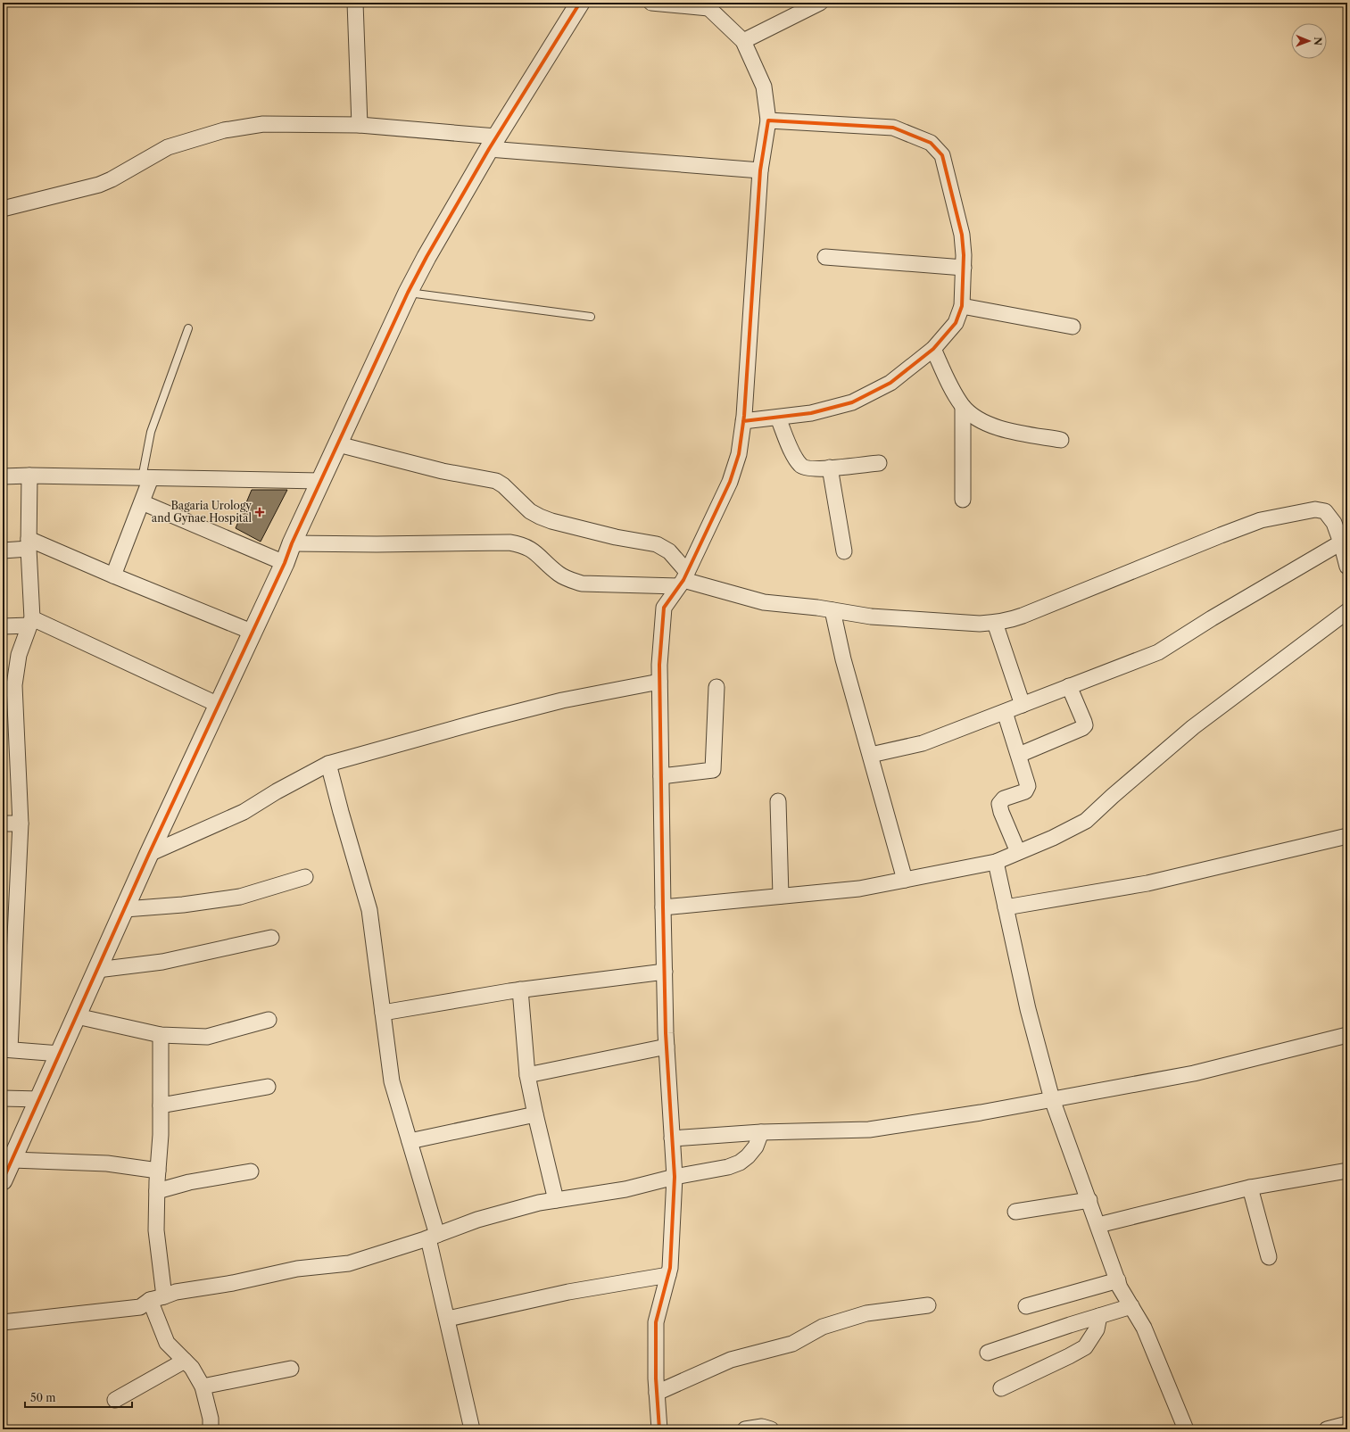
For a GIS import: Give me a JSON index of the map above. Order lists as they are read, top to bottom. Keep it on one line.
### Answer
{"places":{"health":["Bagaria Urology and Gynae Hospital"]},"scale_bar":"50 m","north":"right"}
